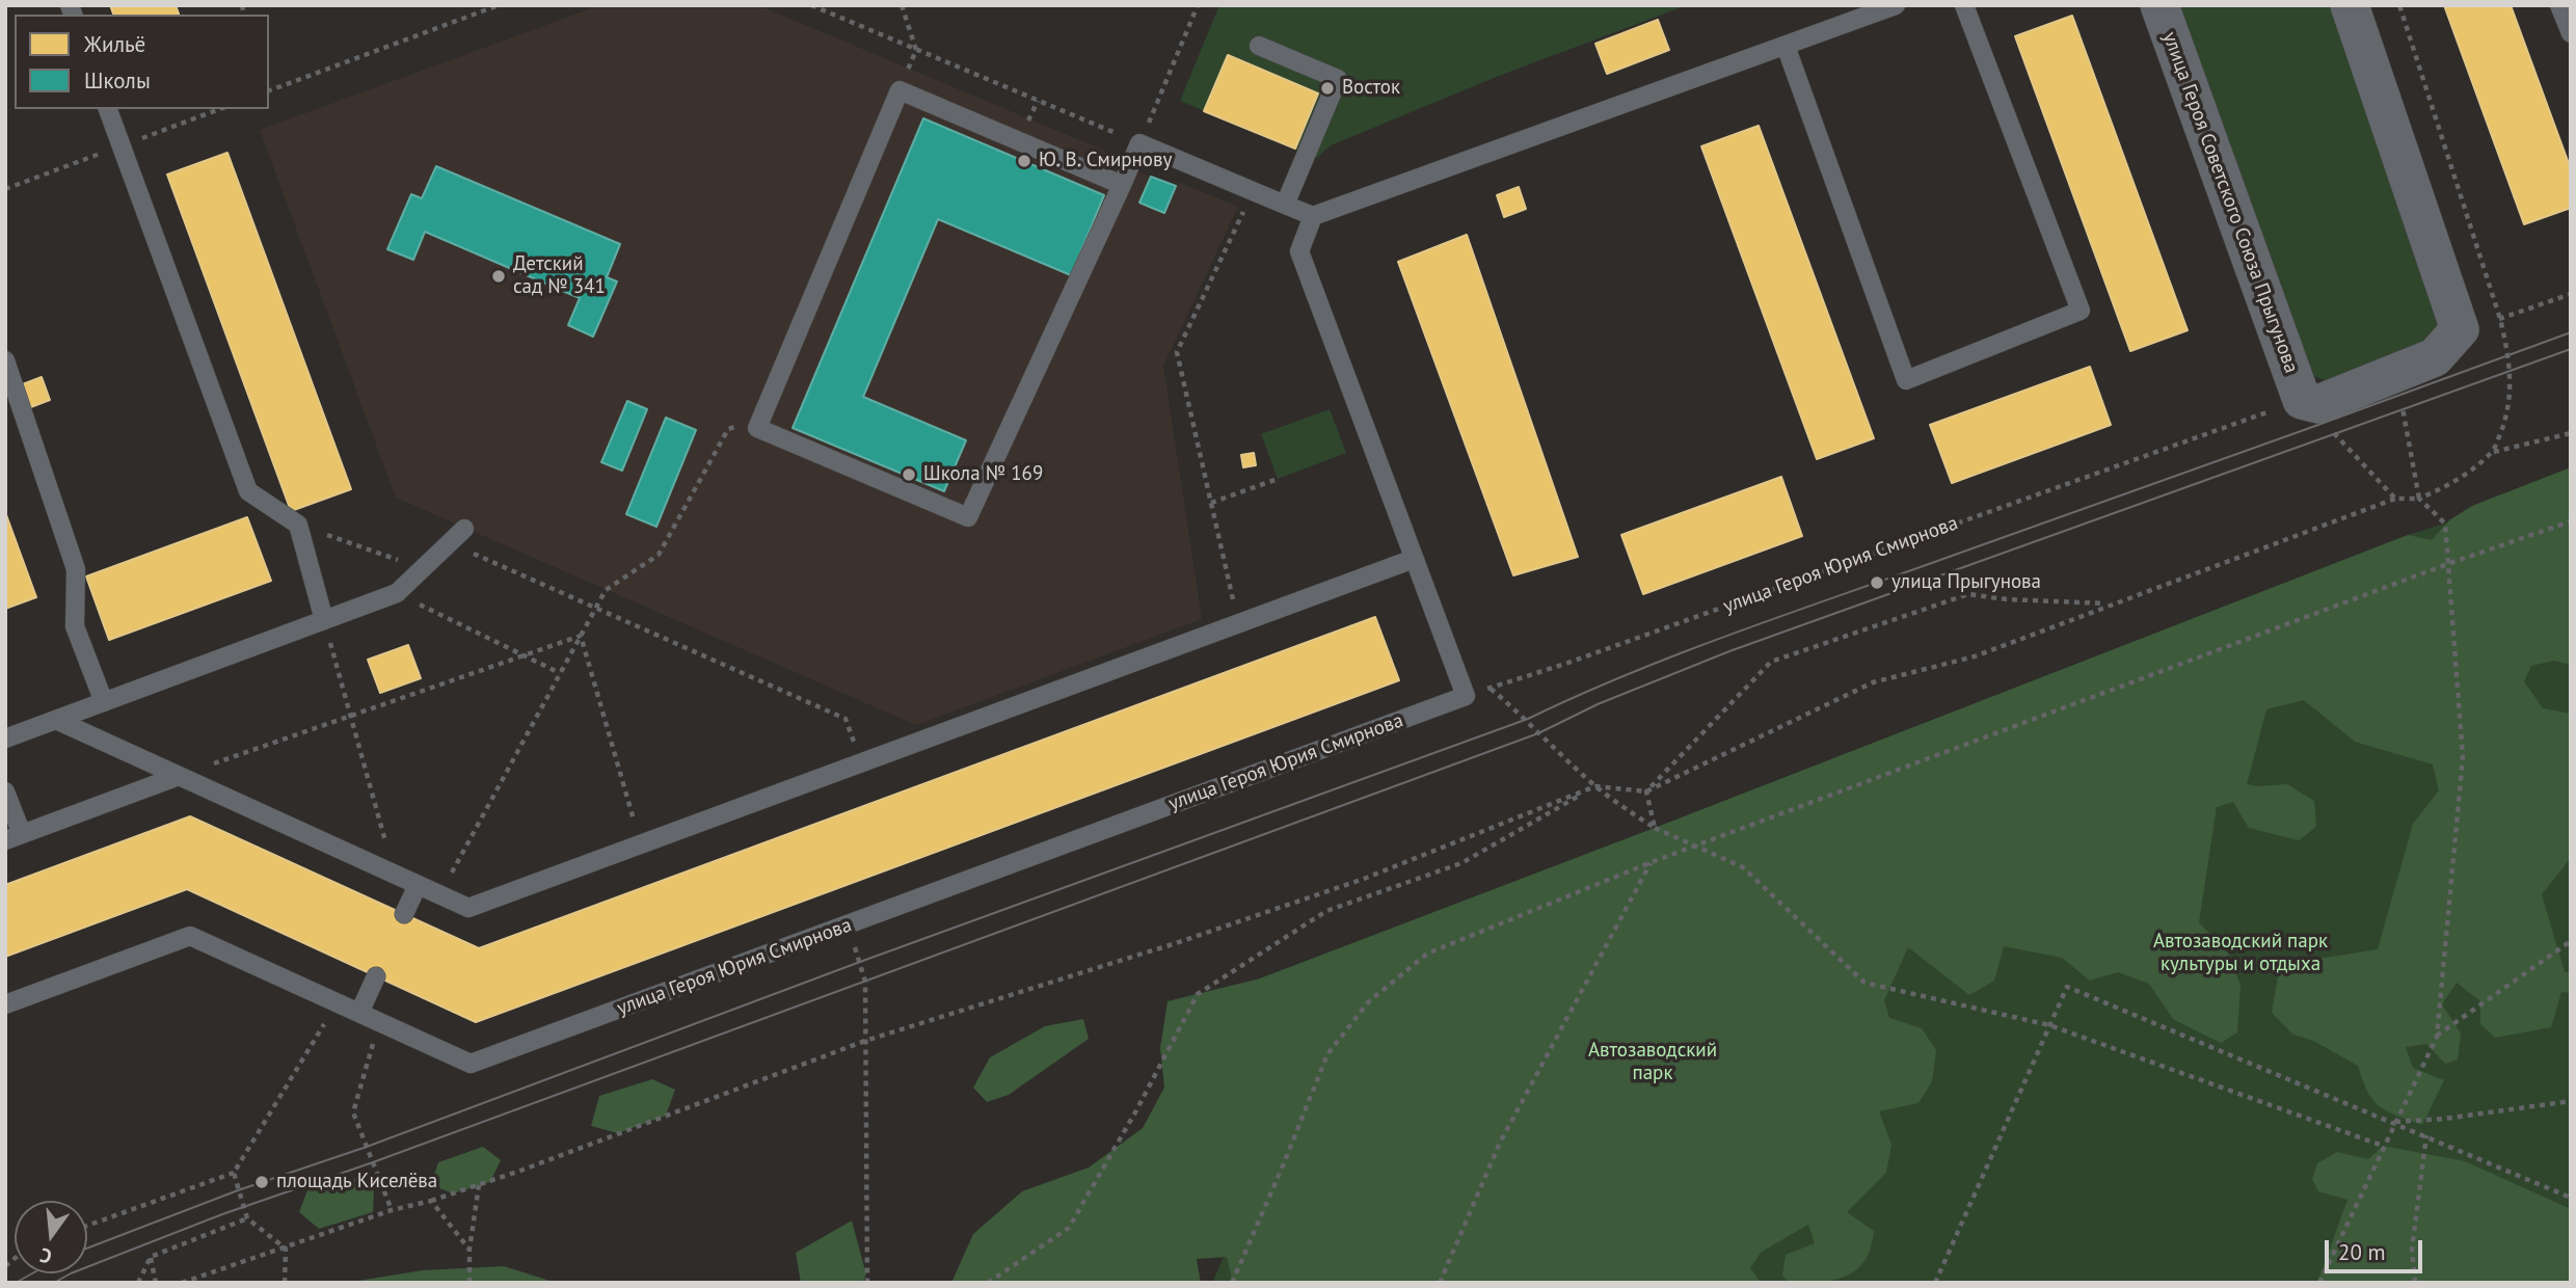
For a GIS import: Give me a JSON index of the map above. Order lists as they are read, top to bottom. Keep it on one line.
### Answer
{"streets":{"street":["улица Героя Советского Союза Прыгунова"],"lane":["улица Героя Юрия Смирнова"]},"crossings":[["улица Героя Советского Союза Прыгунова","улица Героя Юрия Смирнова"]],"parks":["Автозаводский парк культуры и отдыха","Автозаводский парк"],"places":["Восток","Ю. В. Смирнову","Детский сад № 341","Школа № 169","улица Прыгунова","площадь Киселёва"],"legend":["Жильё","Школы"],"scale_bar":"20 m","north":"bottom"}
